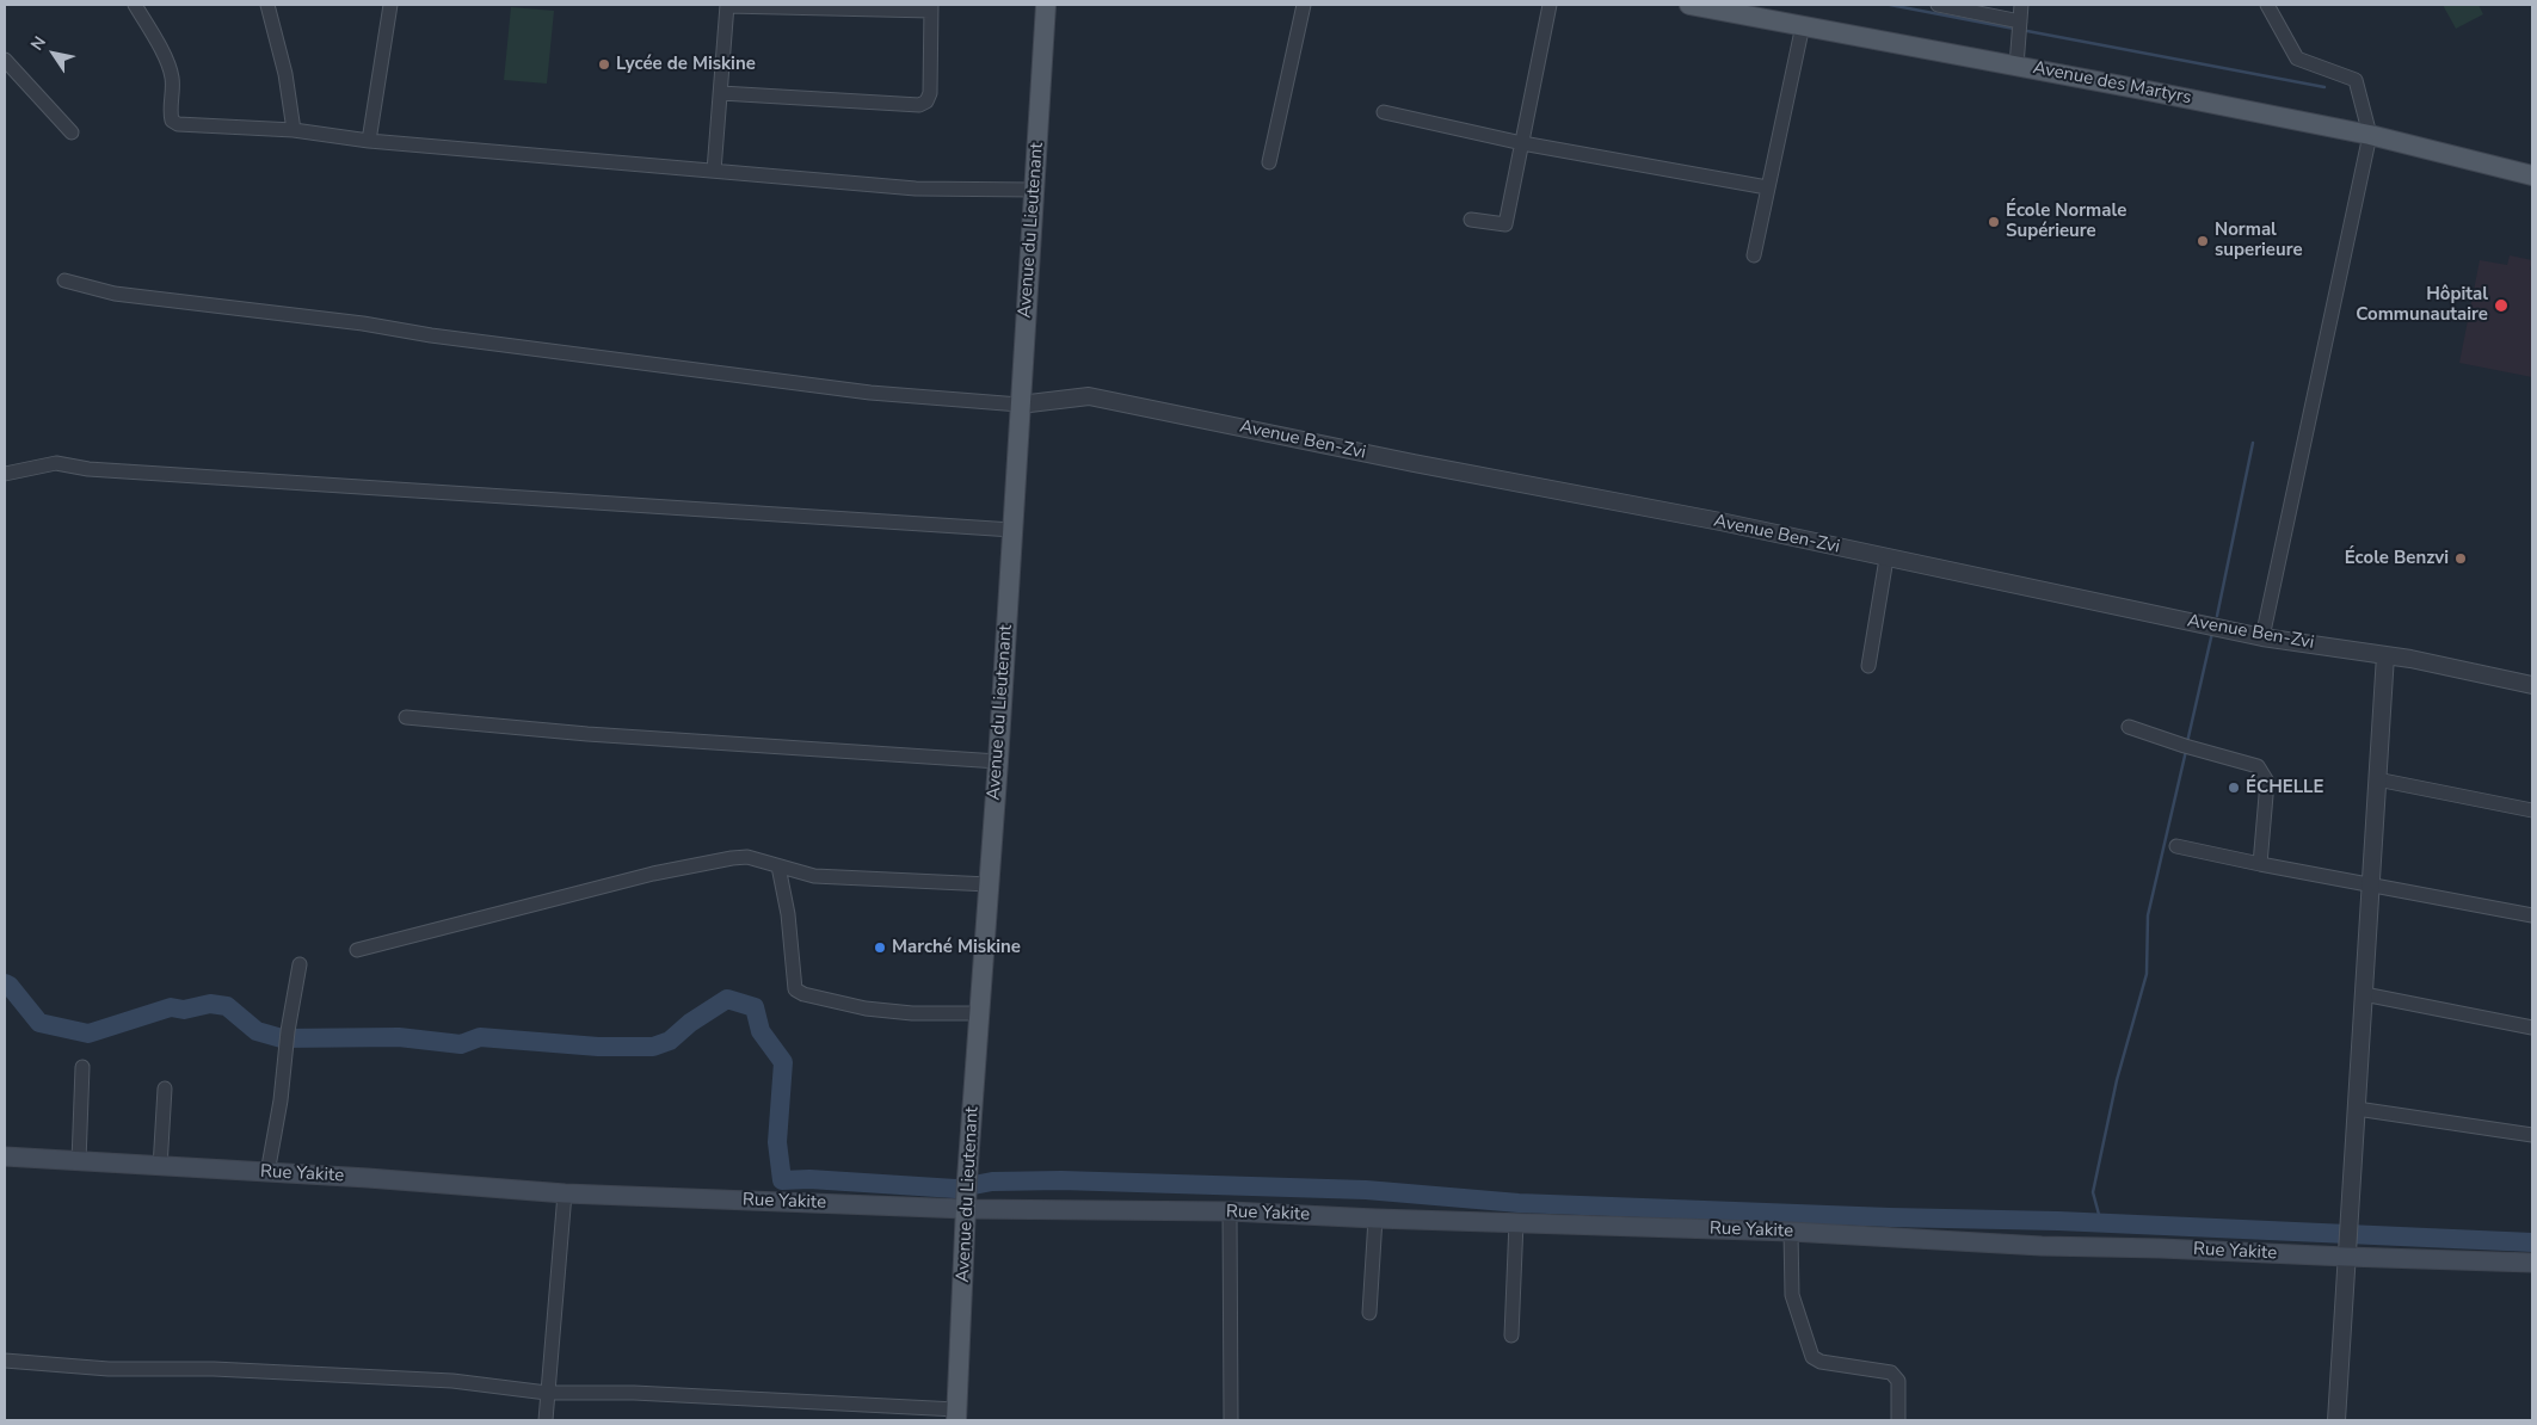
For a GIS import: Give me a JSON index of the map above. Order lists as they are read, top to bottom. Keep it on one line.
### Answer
{"streets":{"main road":["Avenue des Martyrs","Avenue du Lieutenant","Rue Yakite"],"street":["Avenue Ben-Zvi"]},"crossings":[["Avenue du Lieutenant","Avenue Ben-Zvi"],["Avenue du Lieutenant","Rue Yakite"]],"places":["Lycée de Miskine","École Normale Supérieure","Normal superieure","Hôpital Communautaire","École Benzvi","ÉCHELLE","Marché Miskine"],"north":"top left"}
